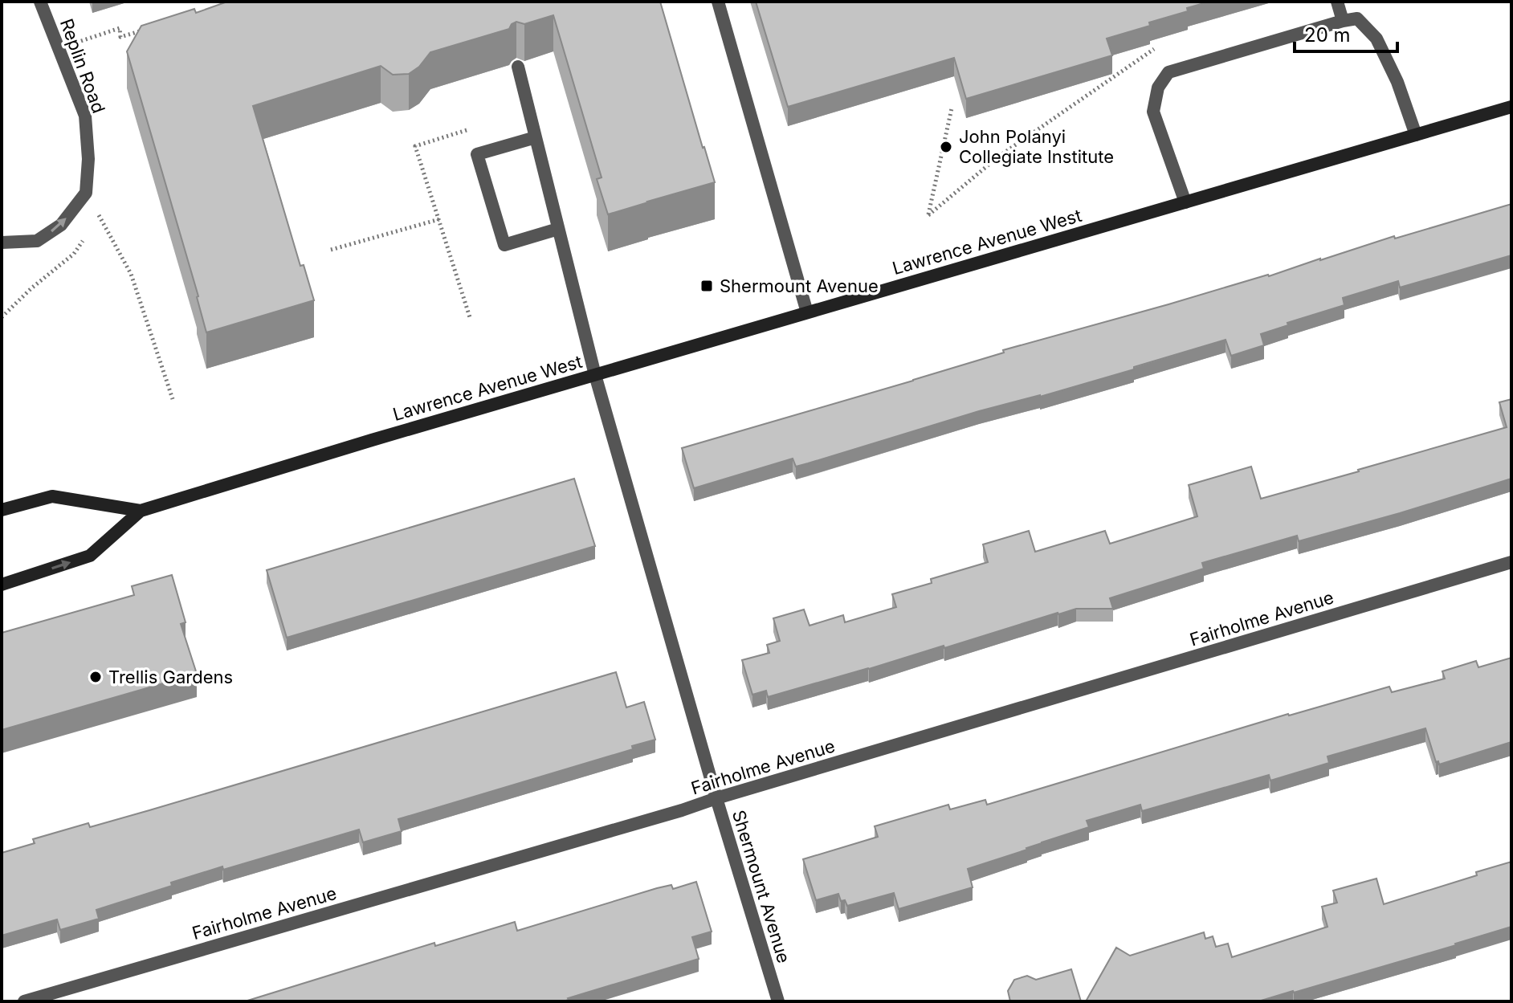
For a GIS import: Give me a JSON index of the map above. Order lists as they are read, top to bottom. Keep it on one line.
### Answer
{"streets":{"main road":["Lawrence Avenue West"],"street":["Replin Road","Fairholme Avenue","Shermount Avenue"]},"crossings":[["Lawrence Avenue West","Shermount Avenue"],["Fairholme Avenue","Shermount Avenue"]],"places":{"other":["John Polanyi Collegiate Institute","Trellis Gardens"],"transit":["Shermount Avenue"]},"scale_bar":"20 m"}
